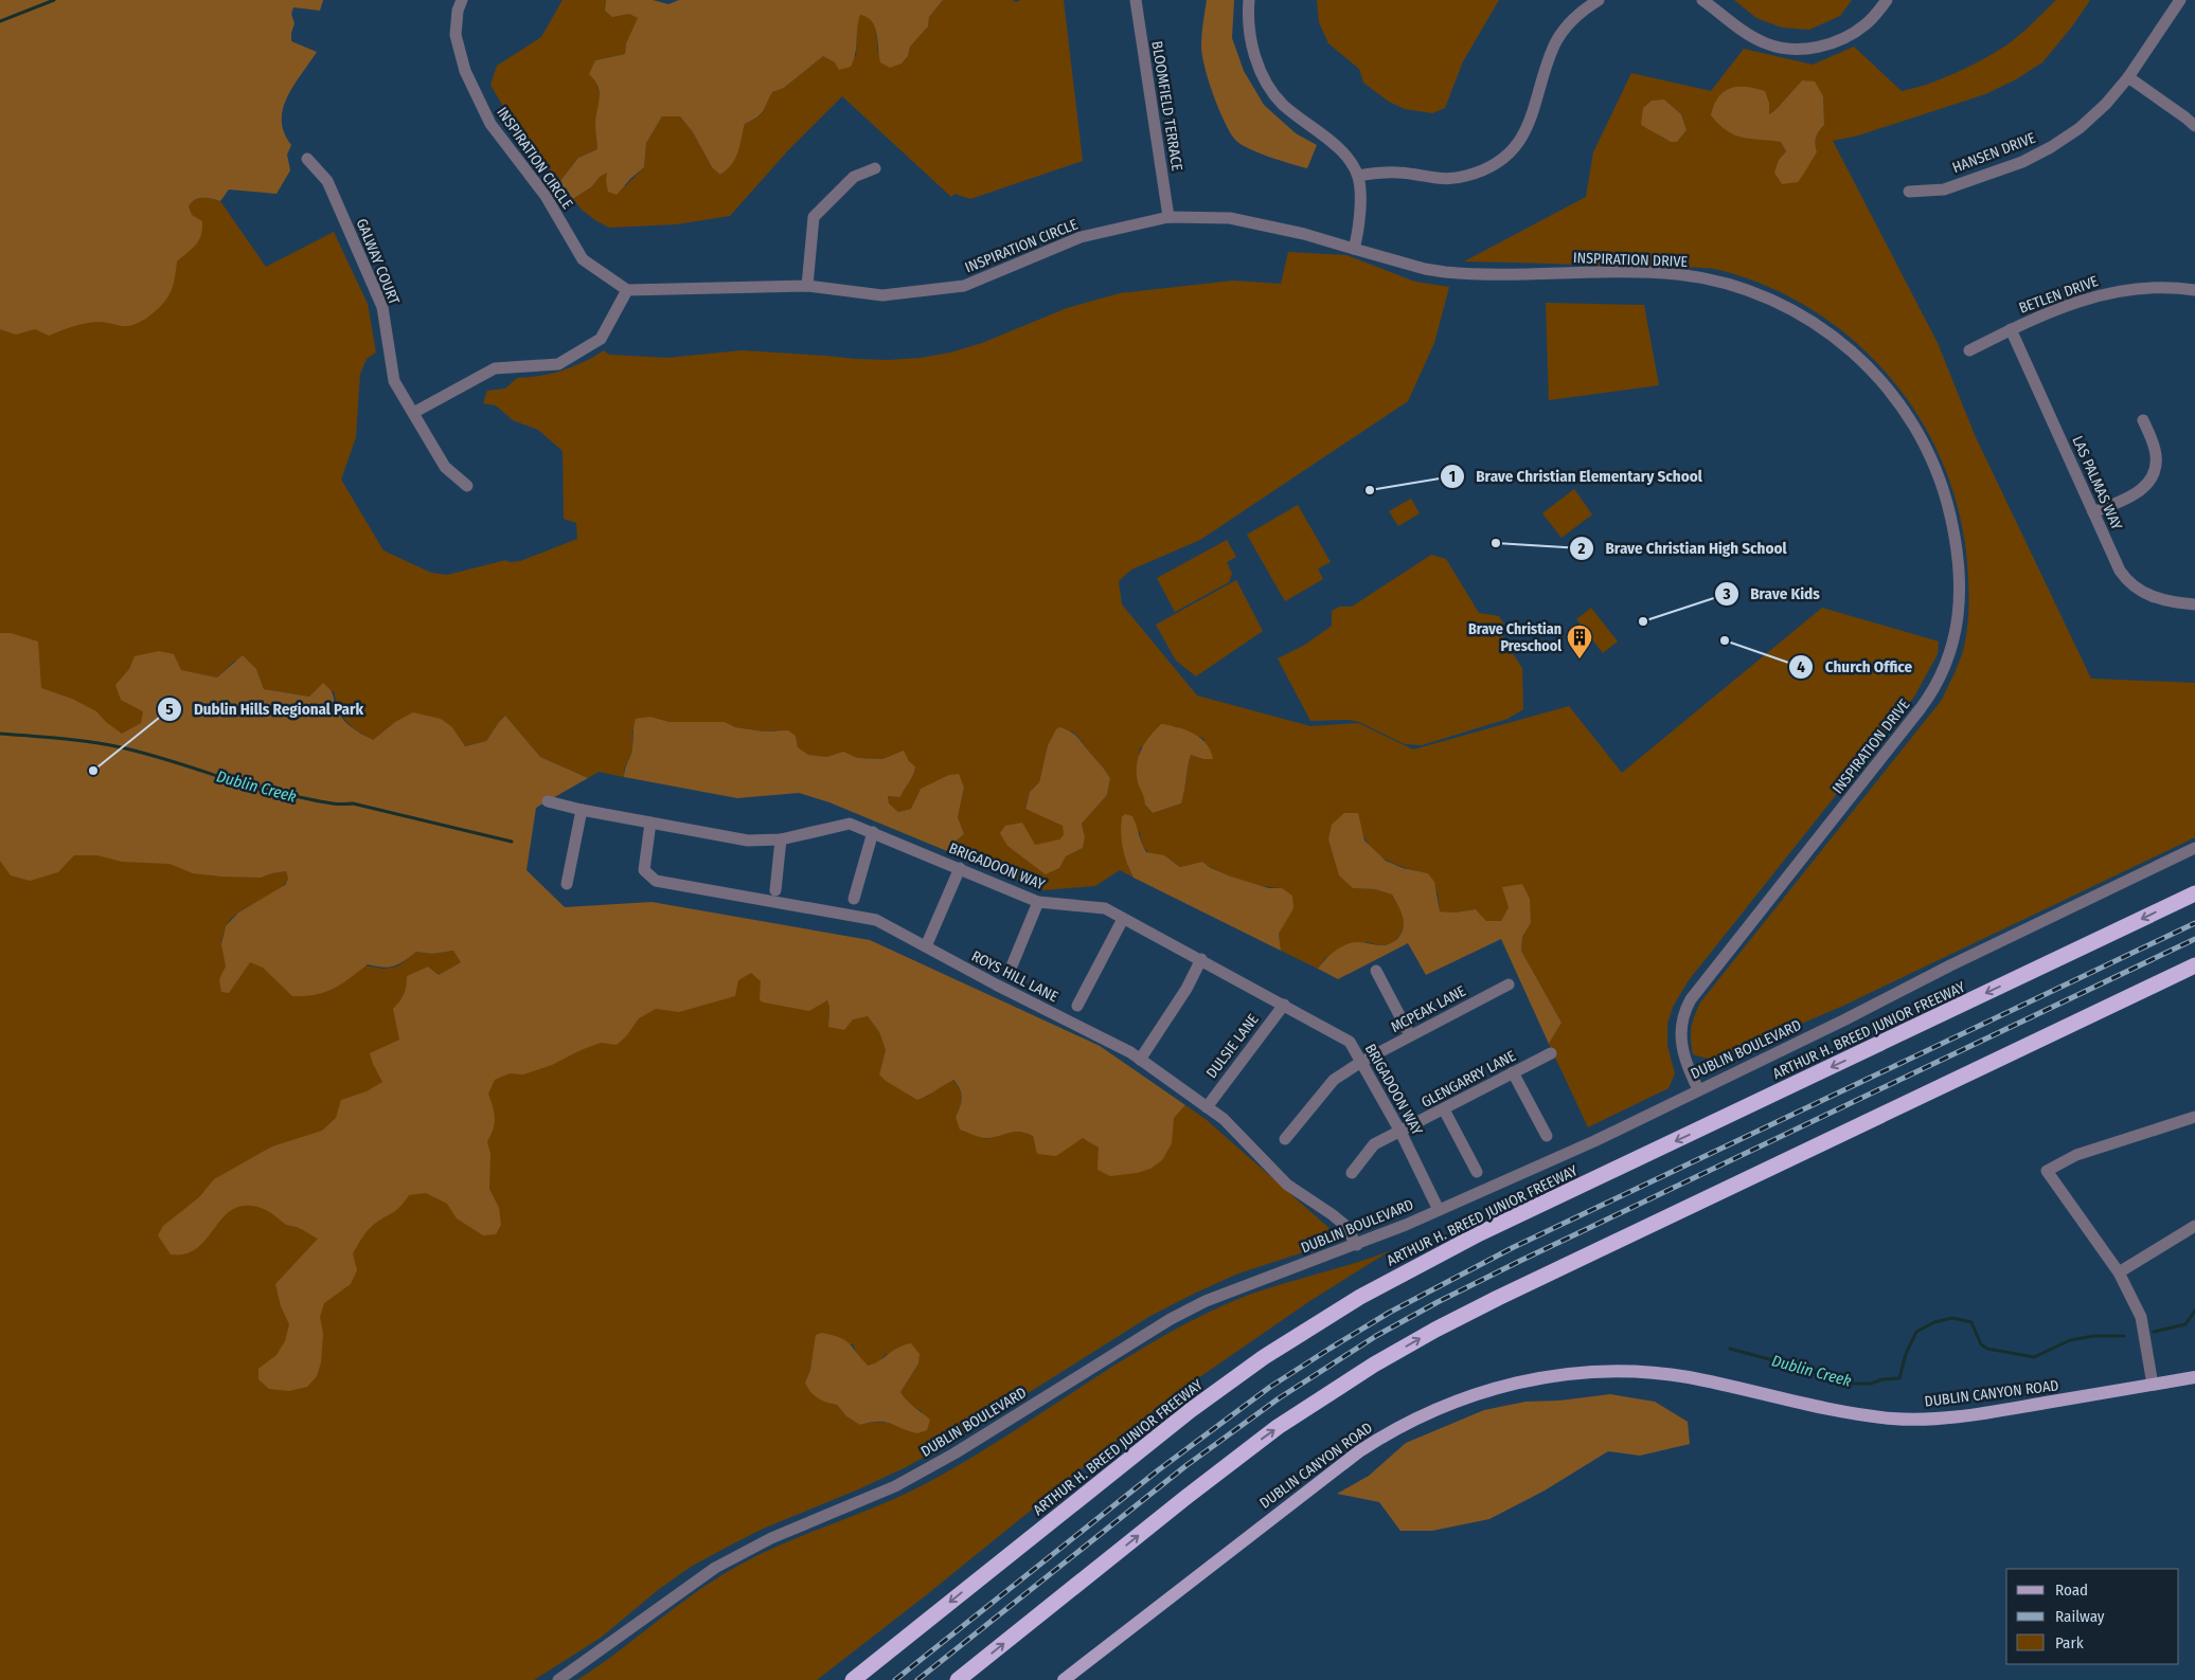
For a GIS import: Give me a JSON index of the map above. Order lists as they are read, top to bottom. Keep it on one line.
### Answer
{"streets":{"highway":["ARTHUR H. BREED JUNIOR FREEWAY"],"main road":["DUBLIN CANYON ROAD"],"street":["BLOOMFIELD TERRACE","HANSEN DRIVE","INSPIRATION CIRCLE","INSPIRATION DRIVE","GALWAY COURT","BETLEN DRIVE","LAS PALMAS WAY","BRIGADOON WAY","ROYS HILL LANE","MCPEAK LANE","DULSIE LANE","DUBLIN BOULEVARD","GLENGARRY LANE"]},"crossings":[["BLOOMFIELD TERRACE","INSPIRATION CIRCLE"],["INSPIRATION CIRCLE","INSPIRATION DRIVE"],["INSPIRATION DRIVE","DUBLIN BOULEVARD"],["BETLEN DRIVE","LAS PALMAS WAY"],["BRIGADOON WAY","ROYS HILL LANE"],["BRIGADOON WAY","MCPEAK LANE"],["BRIGADOON WAY","DULSIE LANE"],["BRIGADOON WAY","DUBLIN BOULEVARD"],["BRIGADOON WAY","GLENGARRY LANE"],["ROYS HILL LANE","DULSIE LANE"],["ROYS HILL LANE","DUBLIN BOULEVARD"]],"water":["Dublin Creek"],"places":{"other":["Brave Christian Elementary School","Brave Christian High School","Brave Kids","Church Office","Dublin Hills Regional Park"],"building":["Brave Christian Preschool"]},"legend":["Road","Railway","Park"]}
